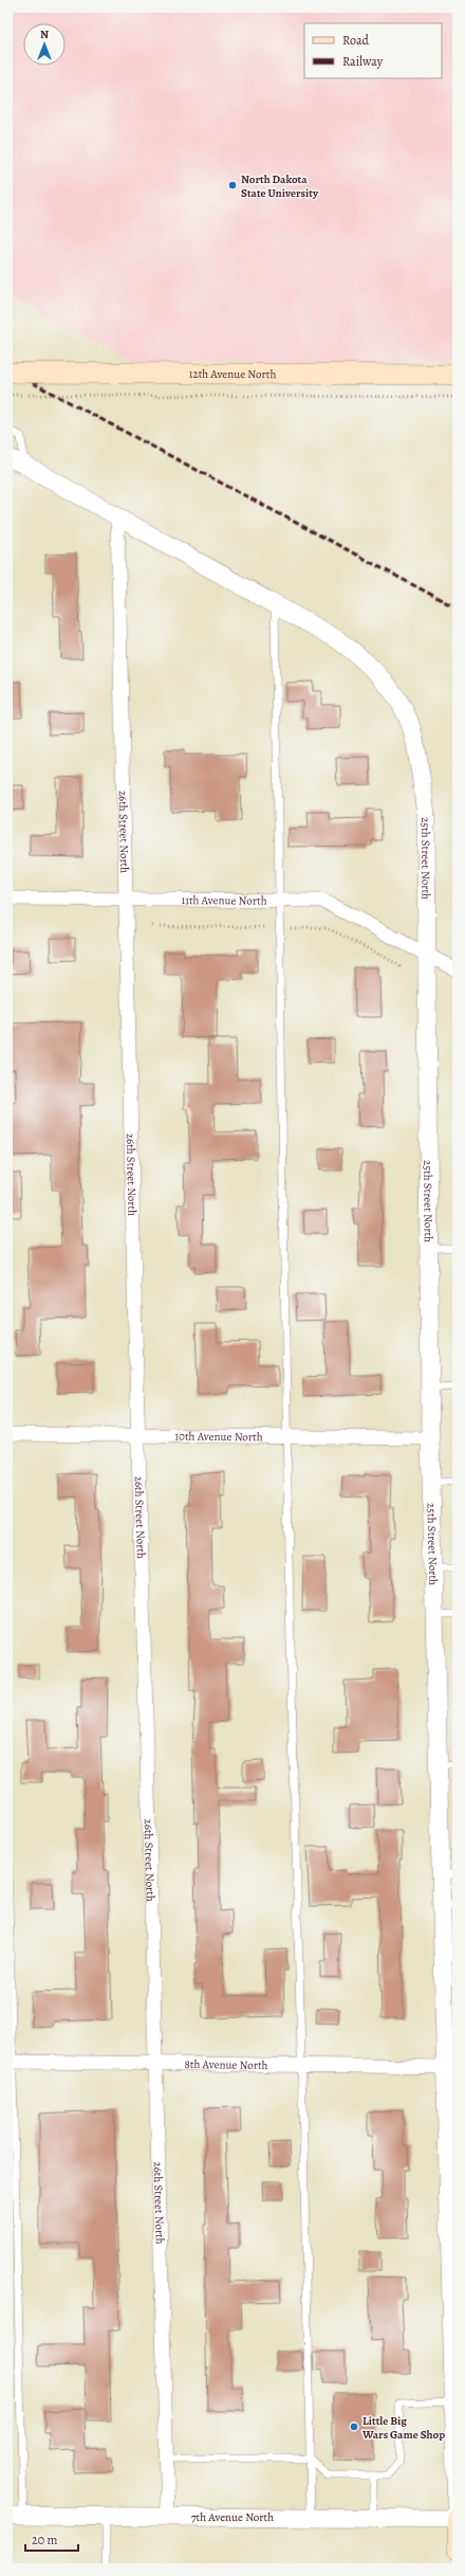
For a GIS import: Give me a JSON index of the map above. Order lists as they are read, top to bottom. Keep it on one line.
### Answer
{"streets":{"main road":["12th Avenue North","25th Street North"],"street":["26th Street North","11th Avenue North","10th Avenue North","8th Avenue North","7th Avenue North"]},"crossings":[["26th Street North","11th Avenue North"],["26th Street North","10th Avenue North"],["26th Street North","8th Avenue North"],["26th Street North","7th Avenue North"],["25th Street North","11th Avenue North"],["25th Street North","10th Avenue North"],["25th Street North","8th Avenue North"],["25th Street North","7th Avenue North"]],"places":["North Dakota State University","Little Big Wars Game Shop"],"legend":["Road","Railway"],"scale_bar":"20 m","north":"top"}
